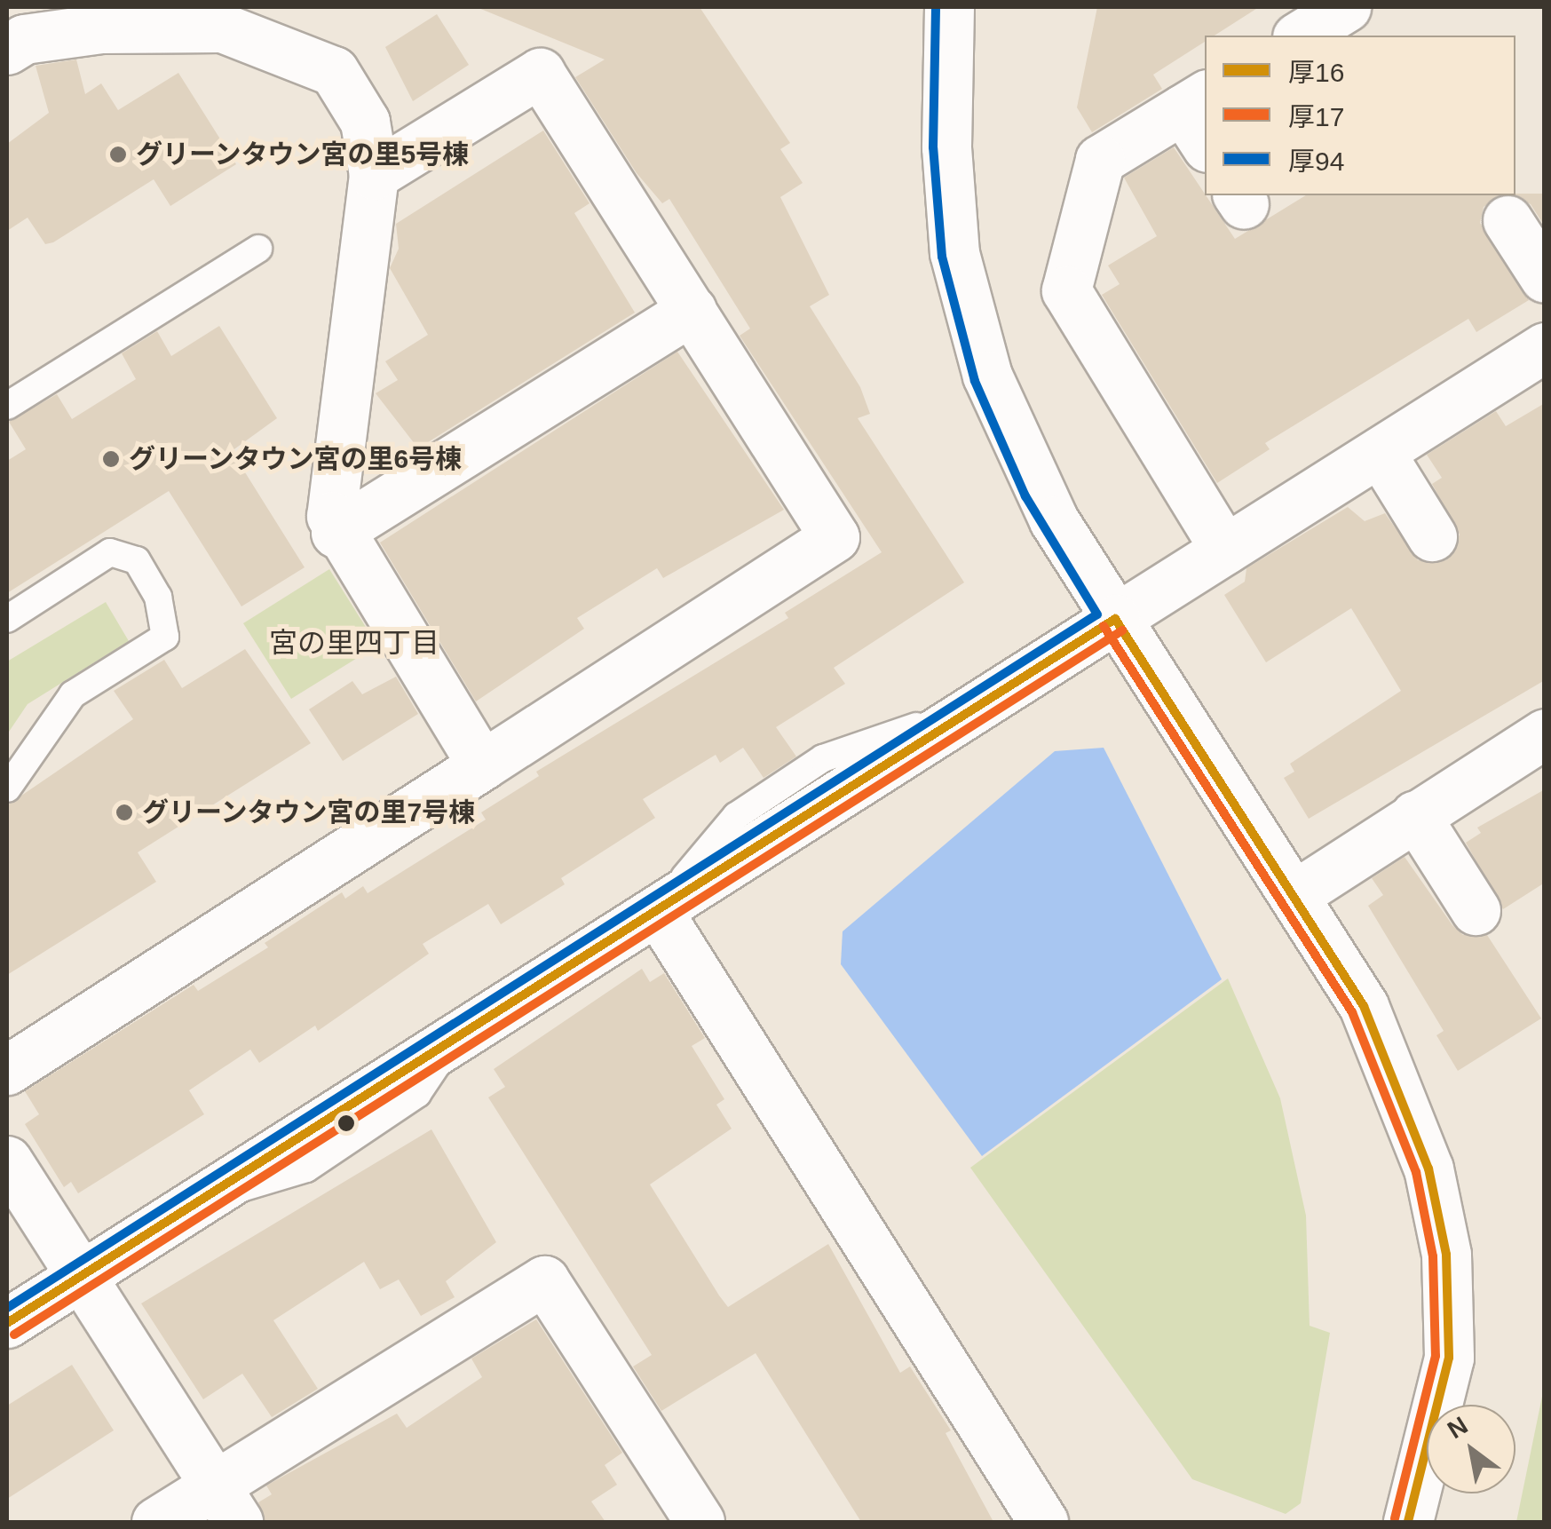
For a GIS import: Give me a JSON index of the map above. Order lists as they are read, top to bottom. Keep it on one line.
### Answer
{"districts":["宮の里四丁目"],"places":["グリーンタウン宮の里5号棟","グリーンタウン宮の里6号棟","グリーンタウン宮の里7号棟"],"lines":["transit line 厚94","transit line 厚16","transit line 厚17"],"legend":["厚16","厚17","厚94"],"north":"top left"}
